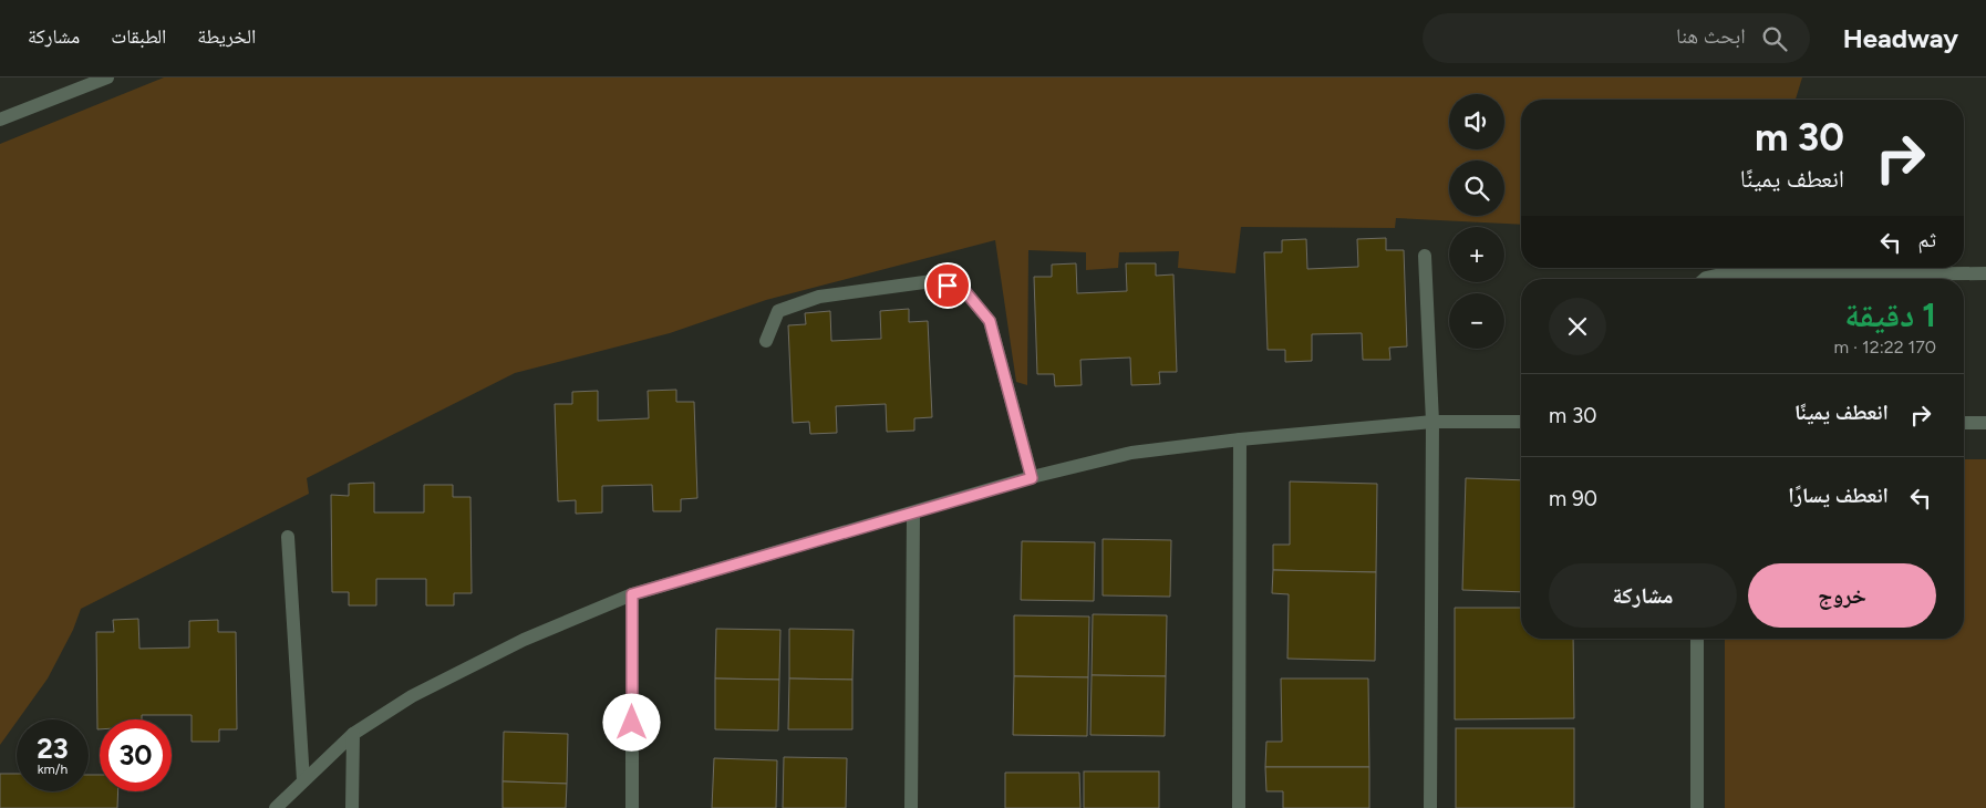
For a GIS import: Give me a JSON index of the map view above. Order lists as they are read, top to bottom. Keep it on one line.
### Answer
{"page":{"header":"Headway","search":"ابحث هنا","nav":["الخريطة","الطبقات","مشاركة"],"map_buttons":["+","−"],"turn":["30 m","انعطف يمينًا"],"then":"ثم","heading":["1 دقيقة","170 m · 12:22"],"list":[{"name":"انعطف يمينًا","value":"30 m"},{"name":"انعطف يسارًا","value":"90 m"}],"buttons":["خروج","مشاركة"],"speed":"23 km/h","limit":"30"}}
